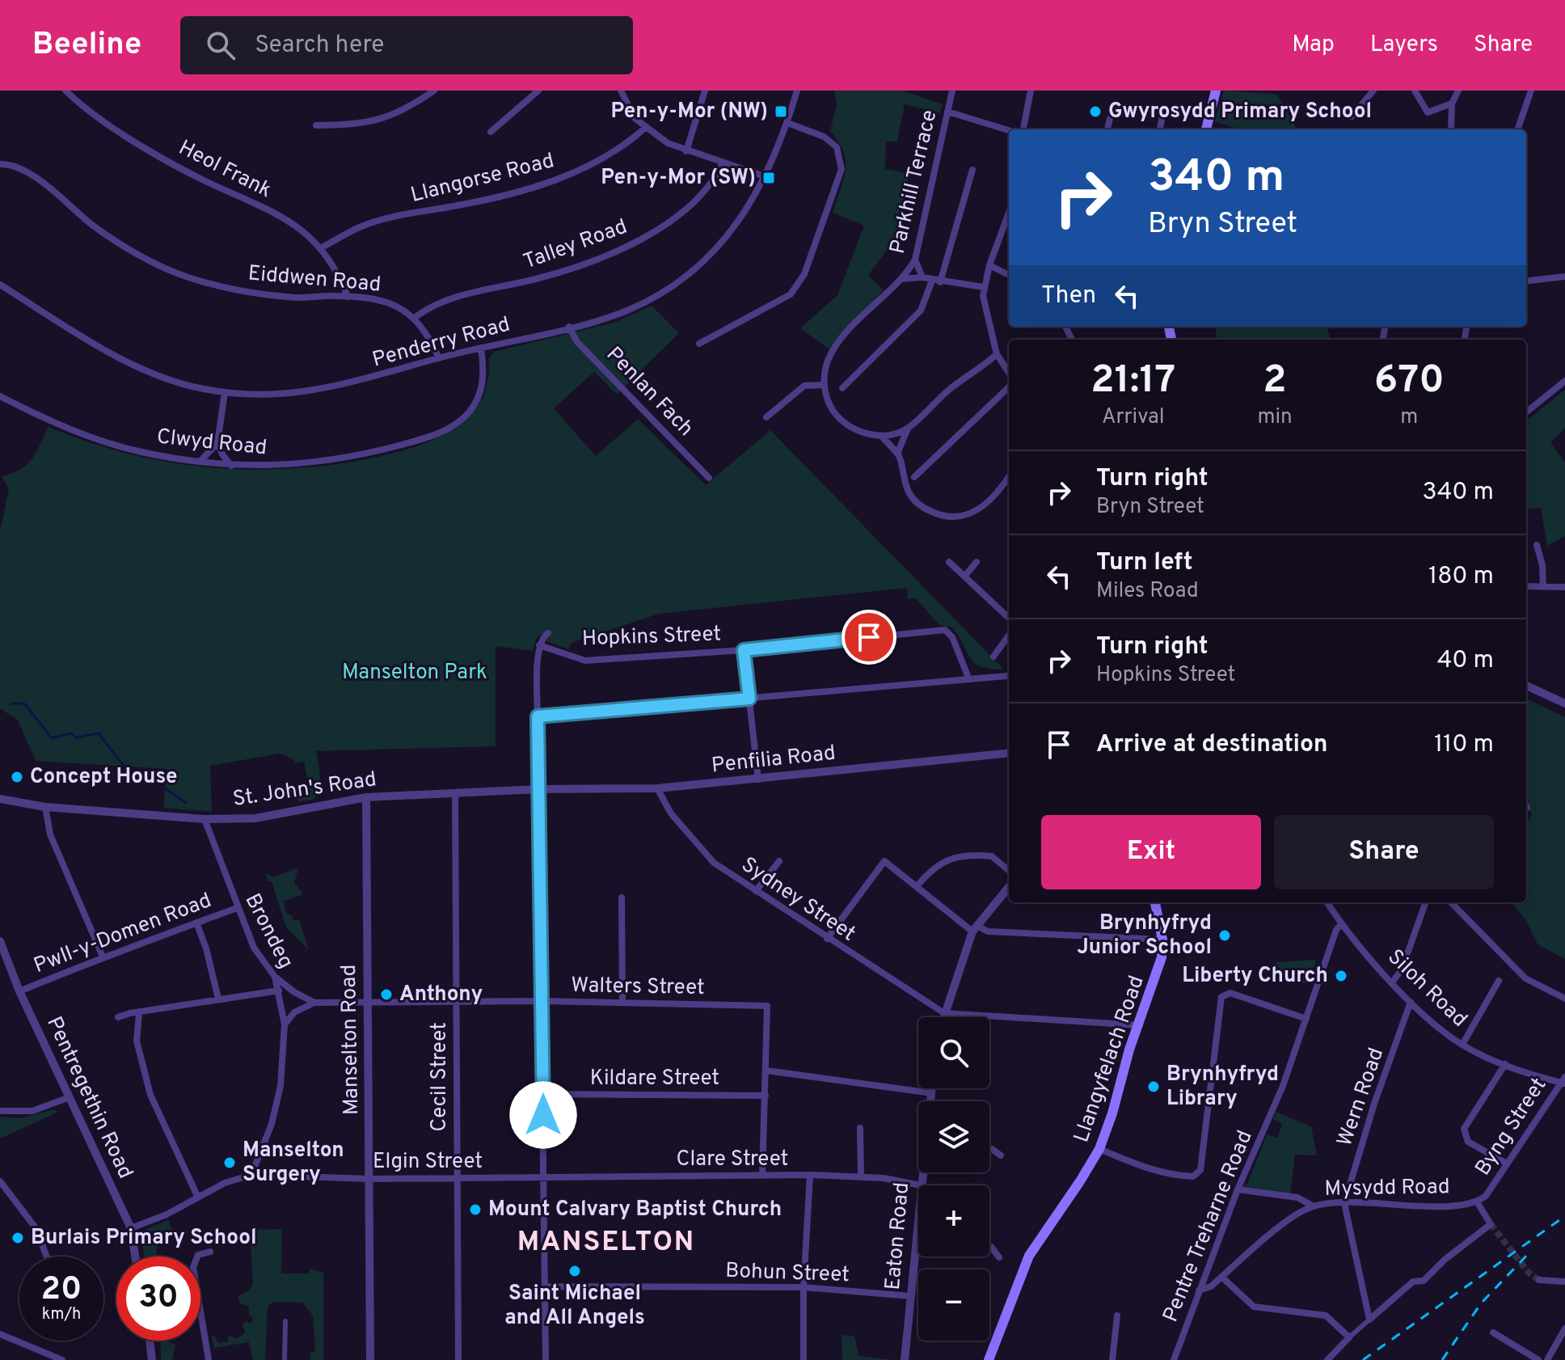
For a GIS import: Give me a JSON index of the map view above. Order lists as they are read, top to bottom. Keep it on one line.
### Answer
{"streets":{"main road":["Llangyfelach Road"],"street":["Heol Frank","Llangorse Road","Parkhill Terrace","Talley Road","Eiddwen Road","Penderry Road","Penlan Fach","Clwyd Road","Hopkins Street","Penfilia Road","St. John's Road","Sydney Street","Brondeg","Pwll-y-Domen Road","Walters Street","Siloh Road","Manselton Road","Cecil Street","Kildare Street","Wern Road","Pentregethin Road","Byng Street","Clare Street","Elgin Street","Mysydd Road","Pentre Treharne Road","Eaton Road","Bohun Street"]},"crossings":[["Heol Frank","Llangorse Road"],["Heol Frank","Eiddwen Road"],["Talley Road","Eiddwen Road"],["Eiddwen Road","Penderry Road"],["Penderry Road","Penlan Fach"],["Penderry Road","Clwyd Road"],["Penfilia Road","St. John's Road"],["Penfilia Road","Sydney Street"],["St. John's Road","Brondeg"],["St. John's Road","Manselton Road"],["St. John's Road","Cecil Street"],["Brondeg","Pwll-y-Domen Road"],["Brondeg","Elgin Street"],["Pwll-y-Domen Road","Pentregethin Road"],["Walters Street","Manselton Road"],["Walters Street","Cecil Street"],["Siloh Road","Wern Road"],["Siloh Road","Byng Street"],["Siloh Road","Pentre Treharne Road"],["Manselton Road","Elgin Street"],["Cecil Street","Elgin Street"],["Wern Road","Mysydd Road"],["Pentregethin Road","Elgin Street"],["Byng Street","Mysydd Road"],["Clare Street","Elgin Street"],["Clare Street","Eaton Road"],["Mysydd Road","Pentre Treharne Road"],["Eaton Road","Bohun Street"]],"districts":["MANSELTON"],"parks":["Manselton Park"],"places":{"transit":["Pen-y-Mor (NW)","Pen-y-Mor (SW)"],"other":["Gwyrosydd Primary School","Concept House","Brynhyfryd Junior School","Liberty Church","Anthony","Brynhyfryd Library","Manselton Surgery","Mount Calvary Baptist Church","Burlais Primary School","Saint Michael and All Angels"]},"page":{"header":"Beeline","search":"Search here","nav":["Map","Layers","Share"],"turn":["340 m","Bryn Street"],"then":"Then","eta":["21:17","Arrival","2","min","670","m"],"list":[{"name":"Turn right","note":"Bryn Street","value":"340 m"},{"name":"Turn left","note":"Miles Road","value":"180 m"},{"name":"Turn right","note":"Hopkins Street","value":"40 m"},{"name":"Arrive at destination","value":"110 m"}],"buttons":["Exit","Share"],"map_buttons":["+","−"],"speed":"20 km/h","limit":"30"}}
